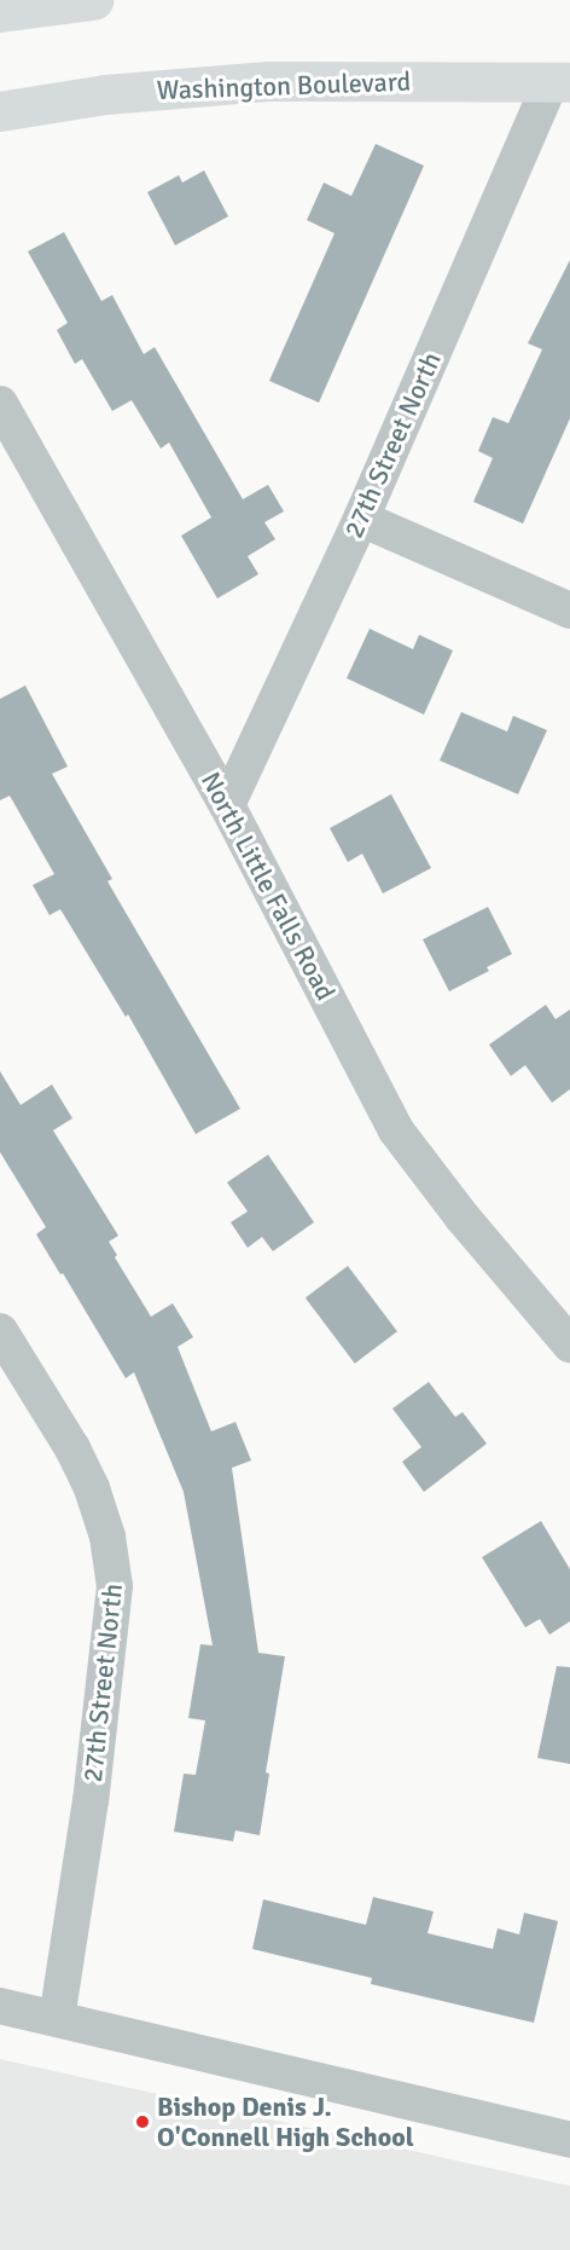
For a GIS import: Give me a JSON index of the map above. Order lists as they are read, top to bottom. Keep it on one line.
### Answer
{"streets":{"main road":["Washington Boulevard"],"street":["27th Street North","North Little Falls Road"]},"crossings":[["Washington Boulevard","27th Street North"],["27th Street North","North Little Falls Road"]],"places":["Bishop Denis J. O'Connell High School"]}
